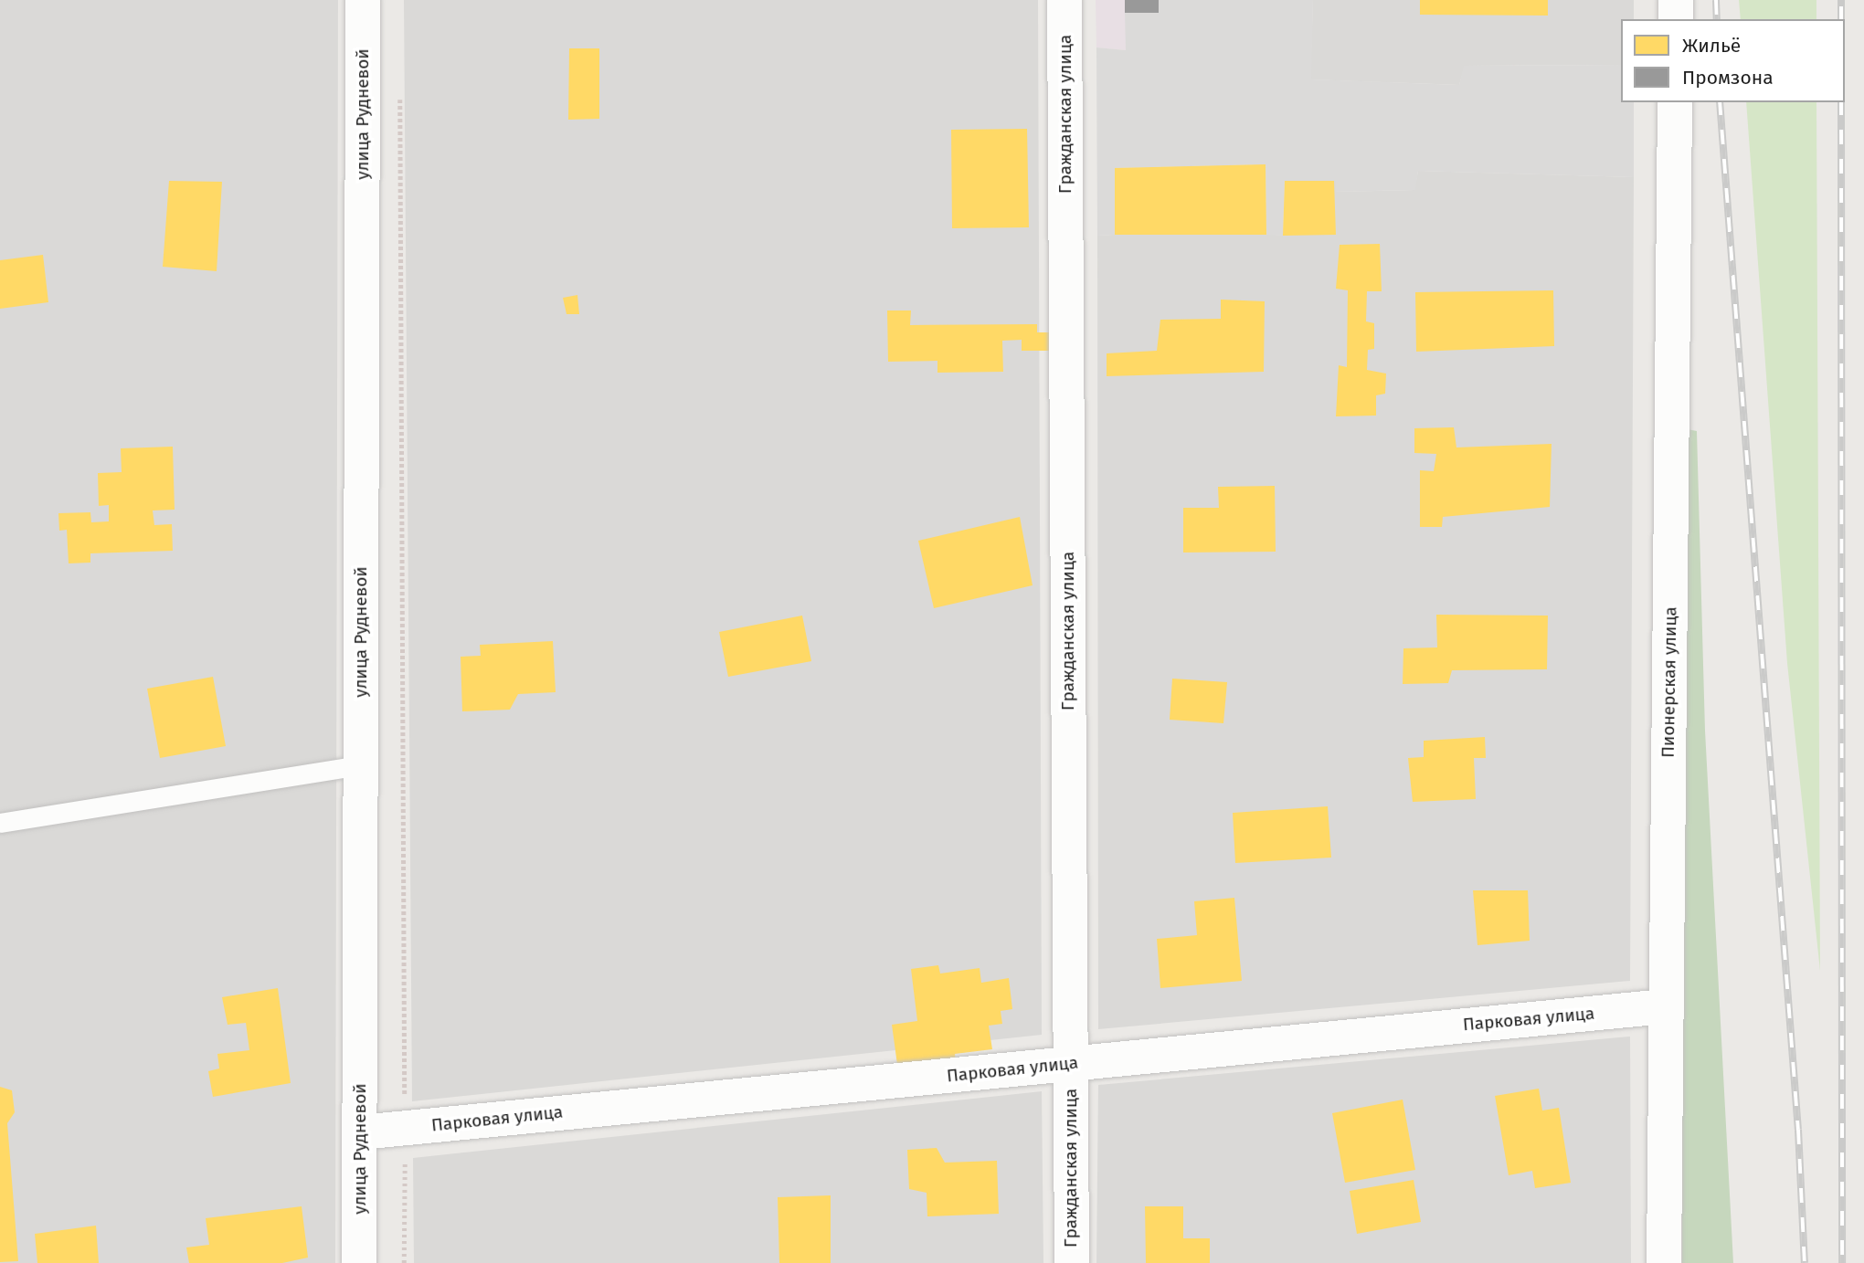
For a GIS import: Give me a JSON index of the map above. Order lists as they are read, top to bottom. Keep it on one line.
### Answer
{"streets":{"street":["улица Рудневой","Гражданская улица","Пионерская улица","Парковая улица"]},"crossings":[["улица Рудневой","Парковая улица"],["Гражданская улица","Парковая улица"],["Пионерская улица","Парковая улица"]],"legend":["Жильё","Промзона"]}
